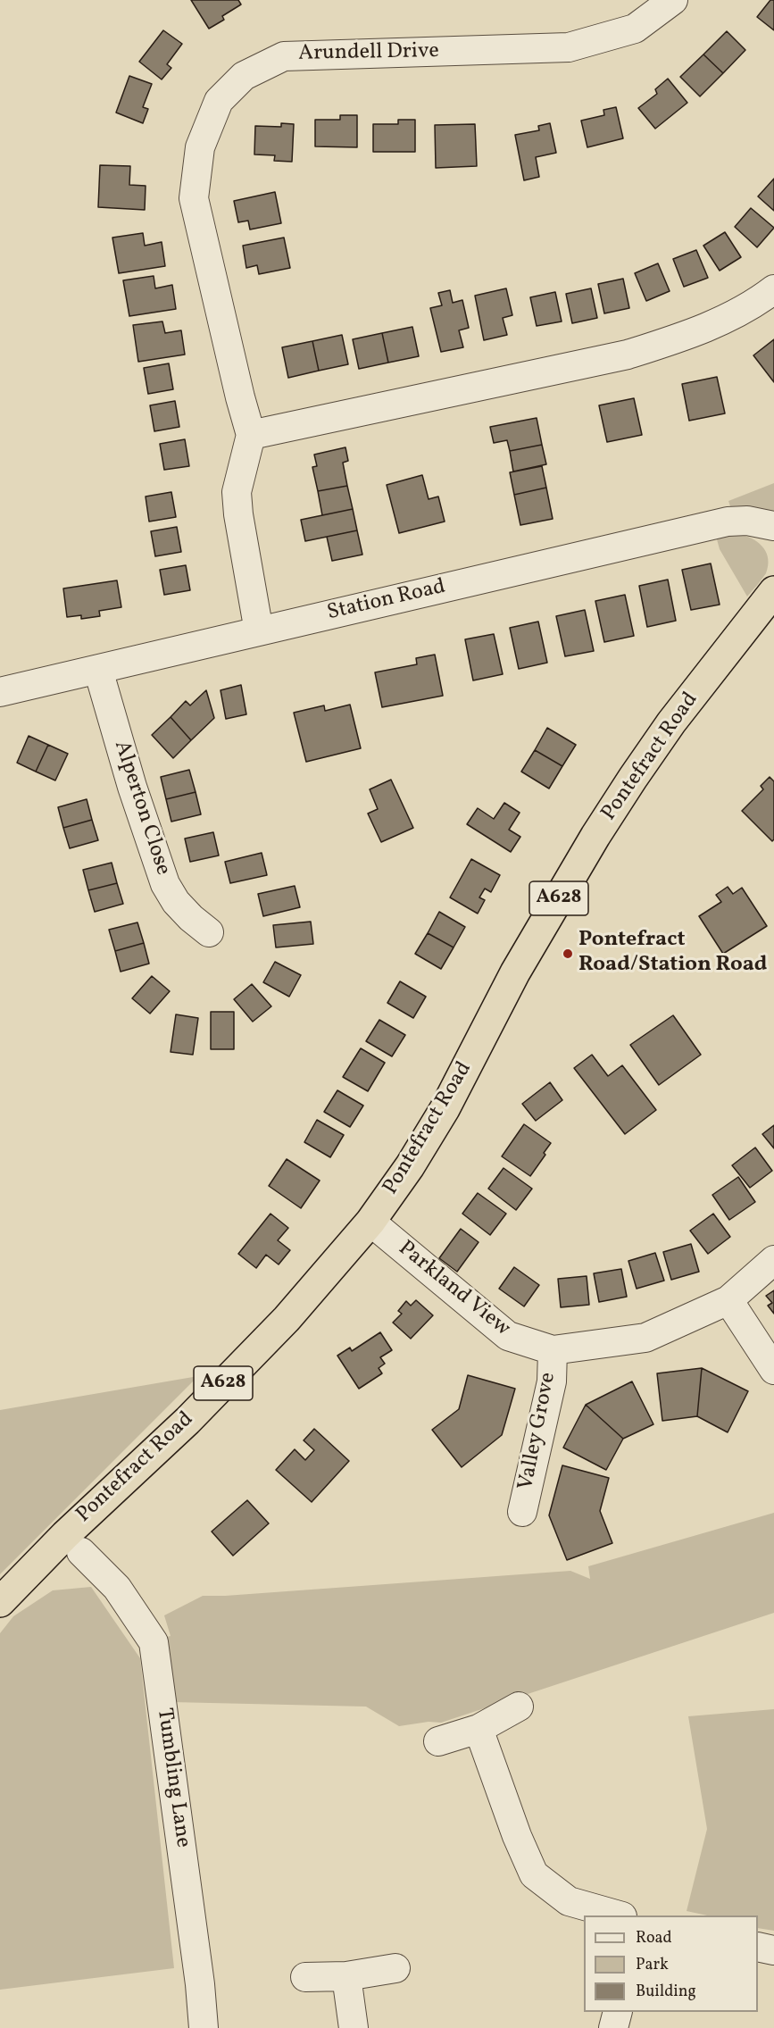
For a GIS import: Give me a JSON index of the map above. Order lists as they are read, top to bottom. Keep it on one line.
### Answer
{"streets":{"highway":["Pontefract Road","A628"],"street":["Arundell Drive","Station Road","Alperton Close","Parkland View","Valley Grove","Tumbling Lane"]},"crossings":[["Station Road","Alperton Close"],["Pontefract Road","Parkland View"],["Parkland View","Valley Grove"]],"places":["Pontefract Road/Station Road"],"legend":["Road","Park","Building"]}
